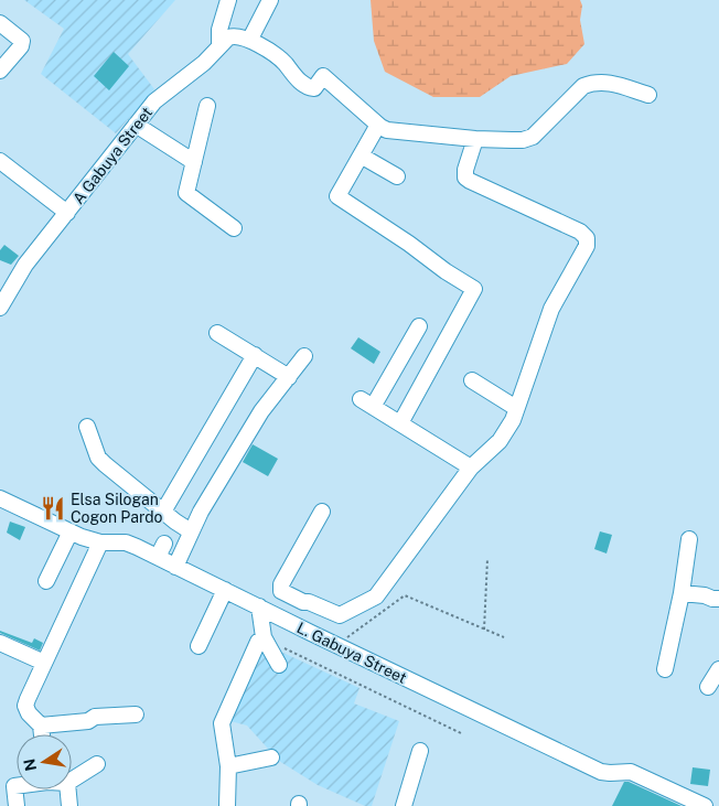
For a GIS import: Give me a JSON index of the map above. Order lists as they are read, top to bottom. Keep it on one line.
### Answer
{"streets":{"street":["A Gabuya Street","L. Gabuya Street"]},"places":{"restaurant":["Elsa Silogan Cogon Pardo"]},"north":"left"}
